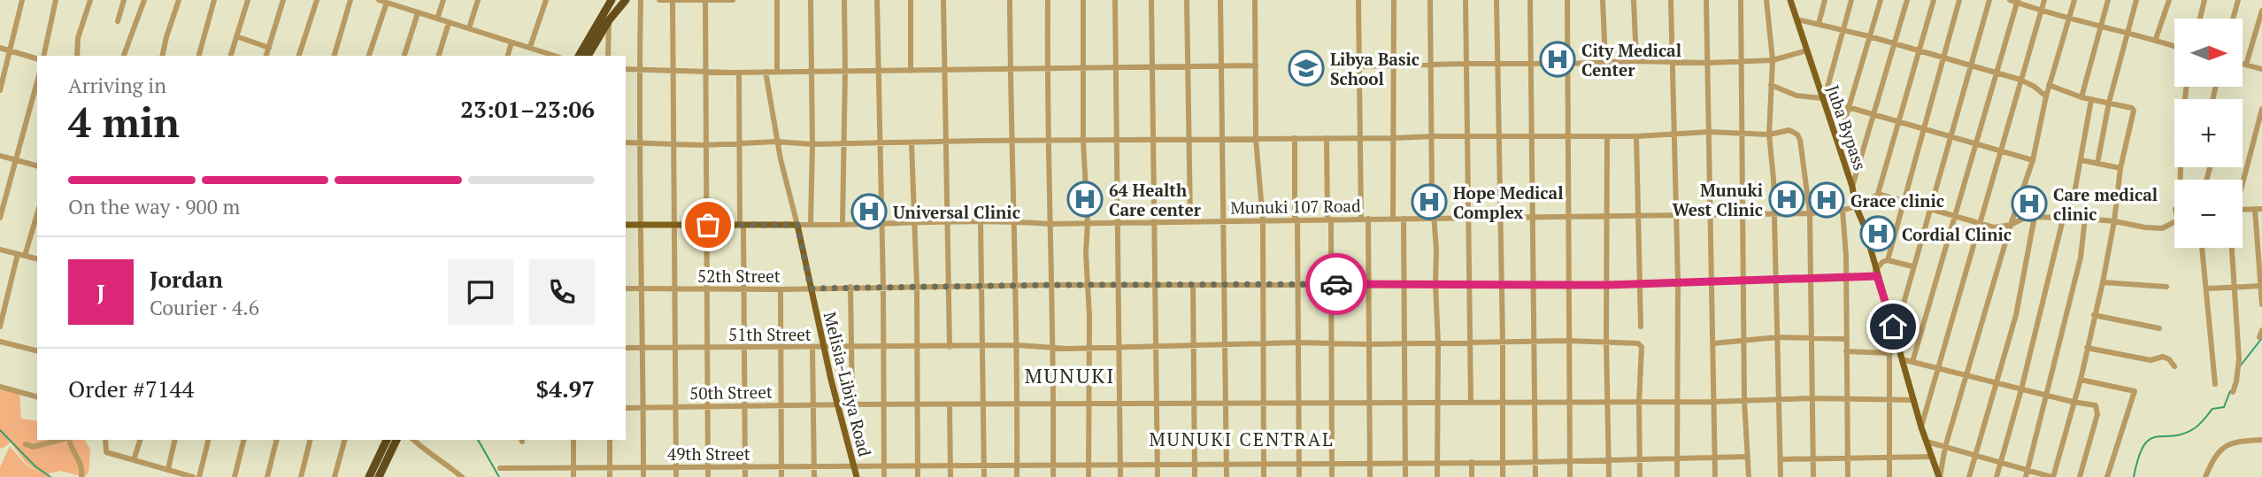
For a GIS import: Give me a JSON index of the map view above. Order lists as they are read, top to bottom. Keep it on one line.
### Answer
{"streets":{"main road":["Juba Bypass","Munuki 107 Road","Melisia-Libiya Road"],"street":["52th Street","51th Street","50th Street","49th Street"]},"crossings":[["Juba Bypass","Munuki 107 Road"],["Juba Bypass","52th Street"],["Juba Bypass","50th Street"],["Munuki 107 Road","Melisia-Libiya Road"],["52th Street","Melisia-Libiya Road"],["51th Street","Melisia-Libiya Road"],["51th Street","50th Street"],["Melisia-Libiya Road","50th Street"],["Melisia-Libiya Road","49th Street"]],"districts":["MUNUKI","MUNUKI CENTRAL"],"places":{"hospital":["City Medical Center","64 Health Care center","Munuki West Clinic","Grace clinic","Hope Medical Complex","Care medical clinic","Universal Clinic","Cordial Clinic"],"school or university":["Libya Basic School"]},"north":"right","page":{"map_buttons":["+","−"],"heading":["4 min","Arriving in","23:01–23:06"],"panel":["Jordan","Courier · 4.6","Order #7144","$4.97"],"bar":"On the way · 900 m","round":"J"}}
